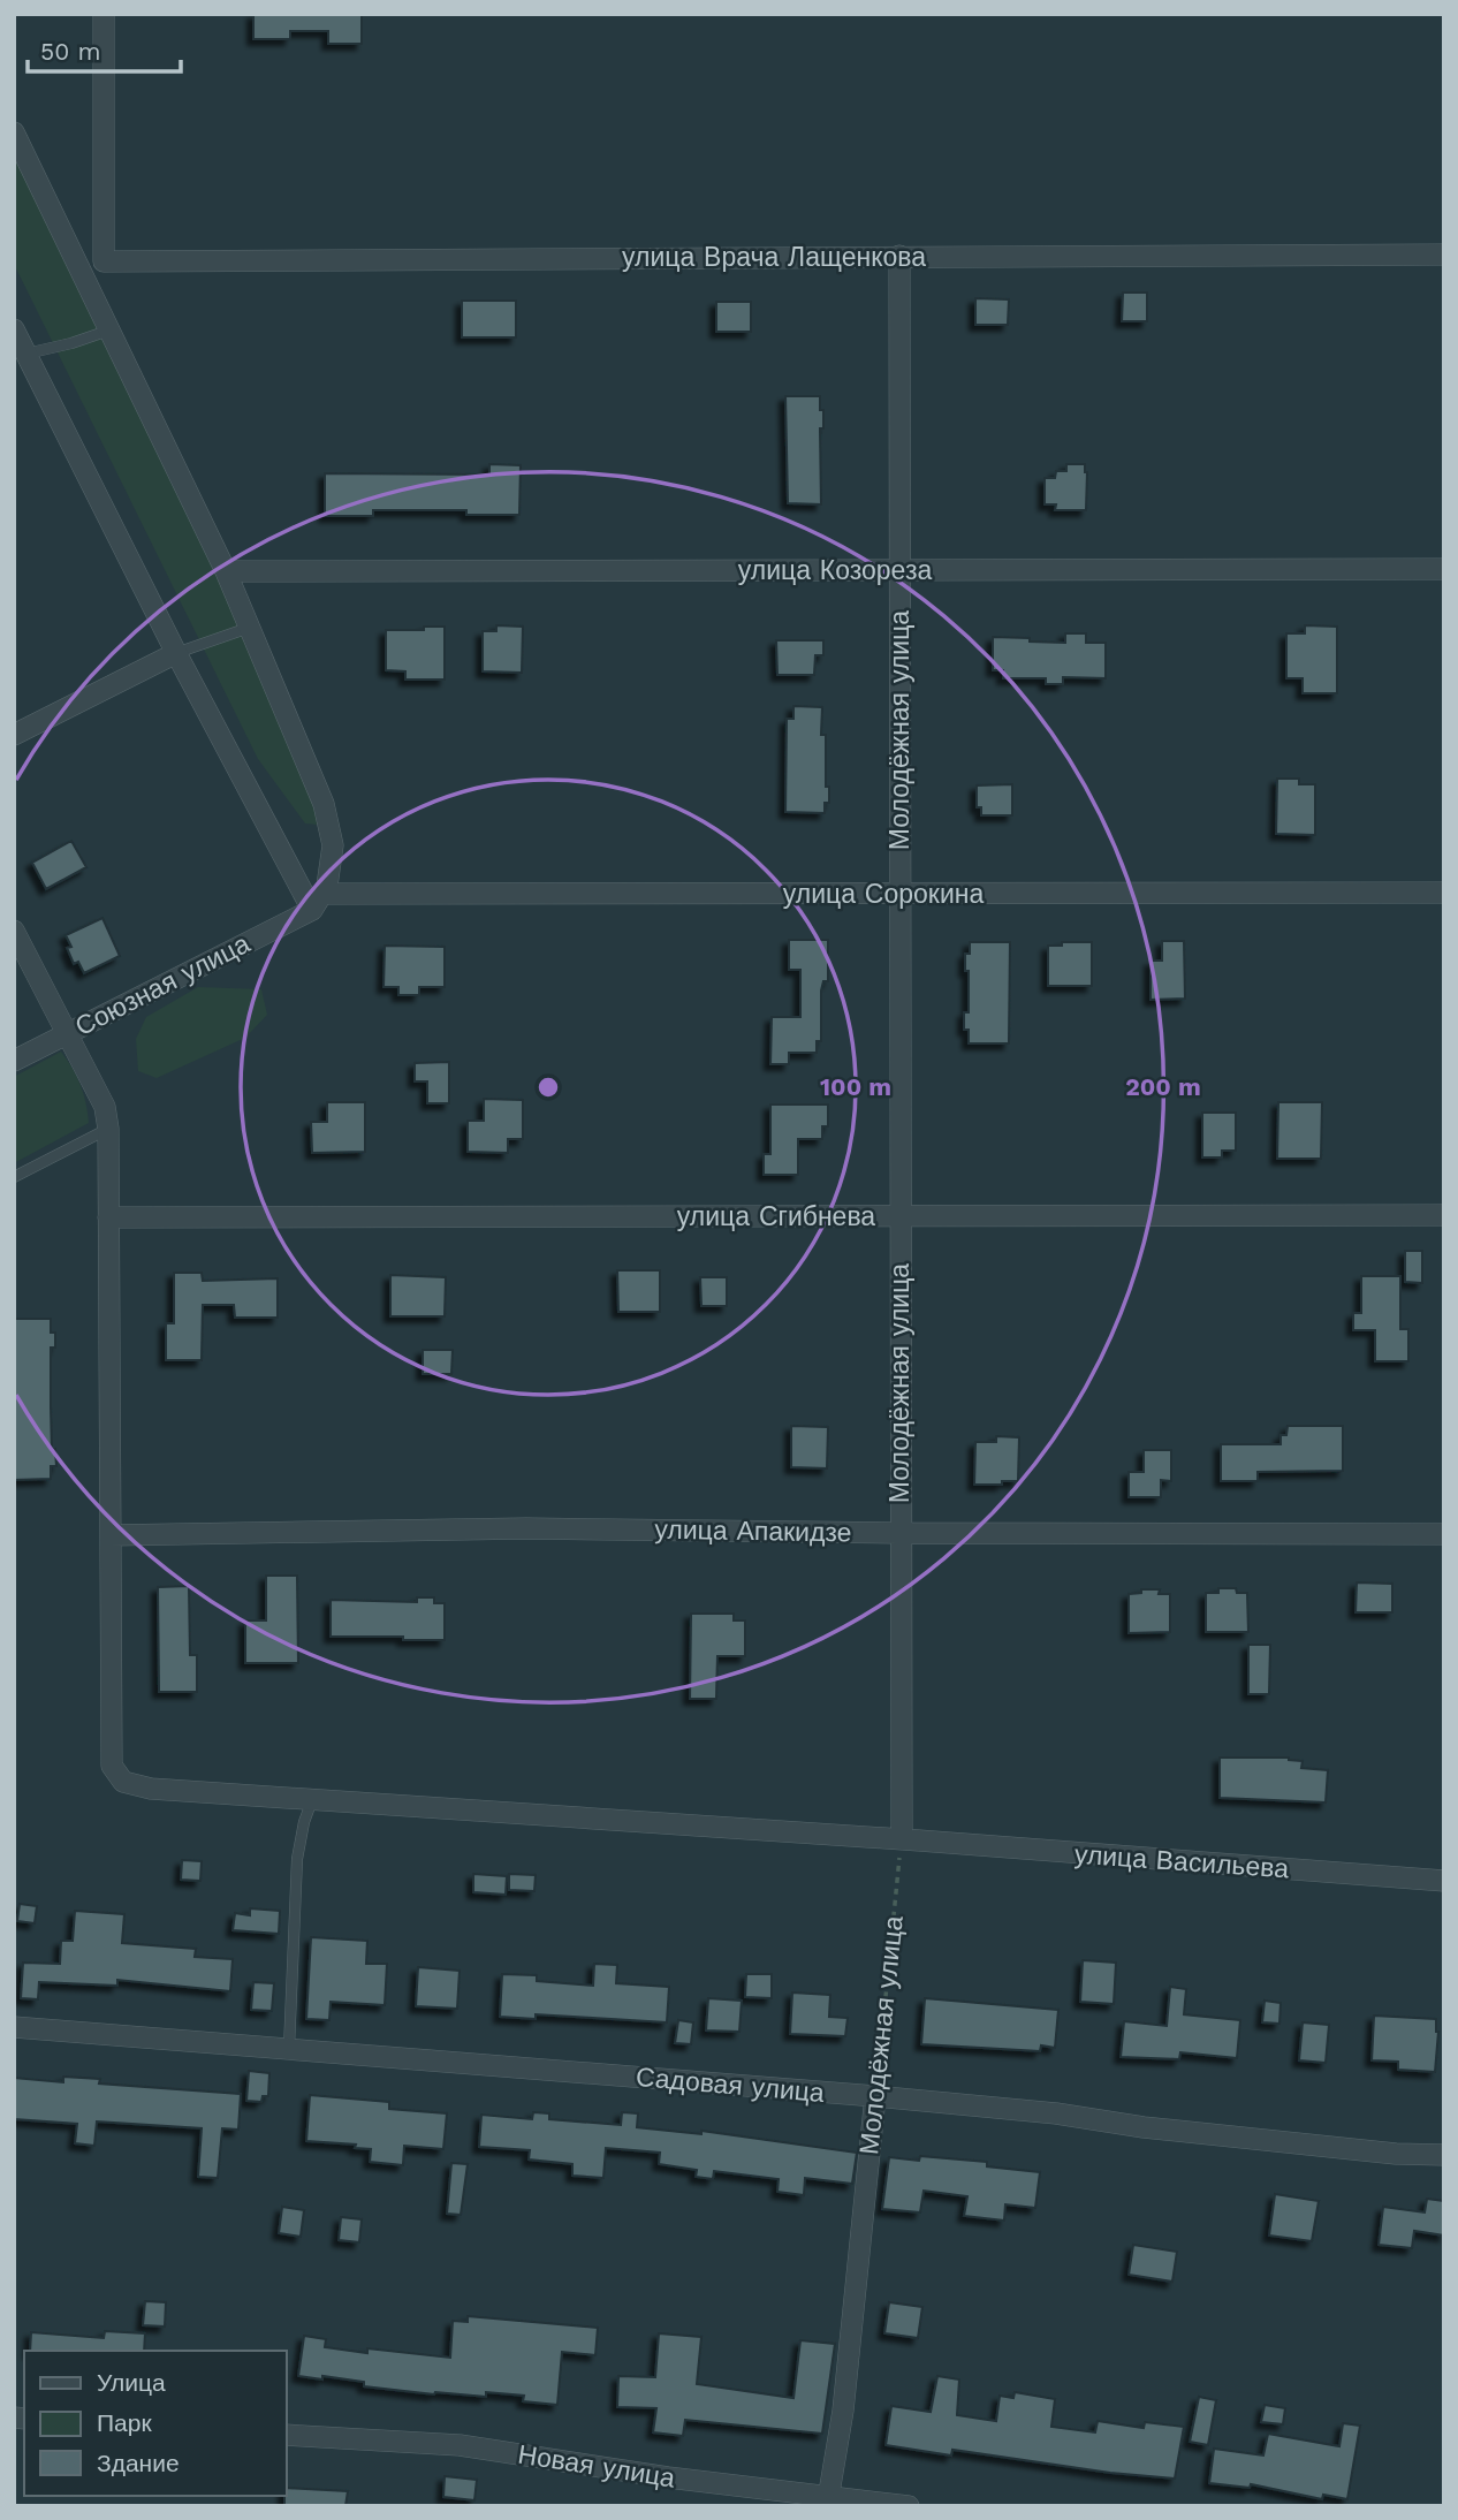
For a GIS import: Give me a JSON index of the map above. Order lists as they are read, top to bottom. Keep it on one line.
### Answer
{"streets":{"street":["улица Врача Лащенкова","улица Козореза","Молодёжная улица","улица Сорокина","Союзная улица","улица Сгибнева","улица Апакидзе","улица Васильева","Садовая улица","Новая улица"]},"crossings":[["улица Врача Лащенкова","Молодёжная улица"],["улица Козореза","Молодёжная улица"],["Молодёжная улица","улица Сорокина"],["Молодёжная улица","улица Сгибнева"],["Молодёжная улица","улица Апакидзе"],["Молодёжная улица","улица Васильева"],["Молодёжная улица","Садовая улица"],["Молодёжная улица","Новая улица"],["улица Сорокина","Союзная улица"],["Союзная улица","улица Васильева"],["улица Сгибнева","улица Васильева"],["улица Апакидзе","улица Васильева"]],"legend":["Улица","Парк","Здание"],"scale_bar":"50 m","rings":["100 m","200 m"]}
